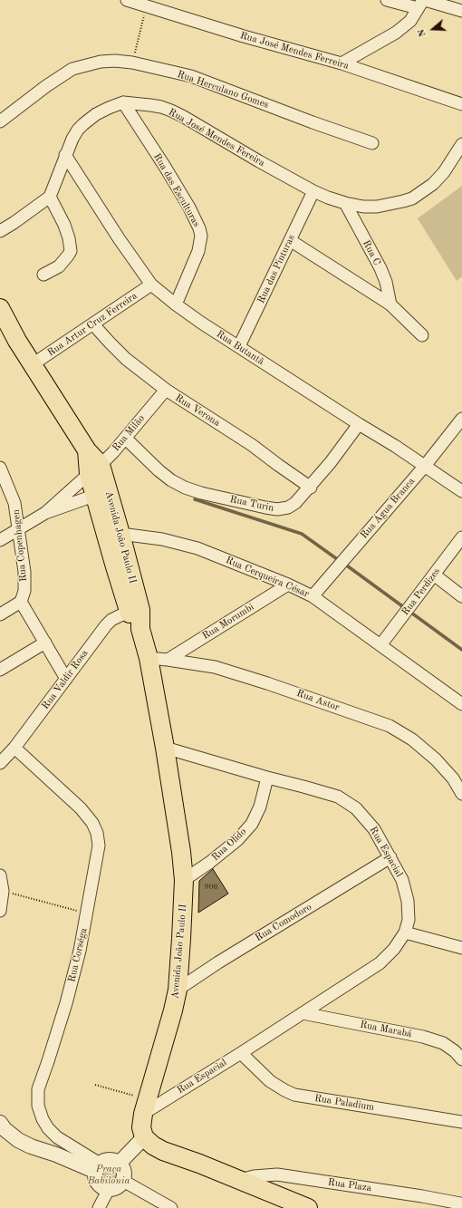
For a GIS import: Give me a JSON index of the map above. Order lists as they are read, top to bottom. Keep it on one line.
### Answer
{"streets":{"main road":["Avenida João Paulo II"],"street":["Rua José Mendes Ferreira","Rua Herculano Gomes","Rua José Mendes Fereira","Rua das Esculturas","Rua C","Rua das Pinturas","Rua Artur Cruz Ferreira","Rua Butantã","Rua Verona","Rua Milão","Rua Turin","Rua Água Branca","Rua Copenhagen","Rua Cerqueira César","Rua Perdizes","Rua Morumbi","Rua Valdir Rosa","Rua Astor","Rua Olido","Rua Espacial","Rua Comodoro","Rua Corséga","Rua Marabá","Rua Paladium","Rua Plaza"]},"crossings":[["Rua José Mendes Fereira","Rua das Esculturas"],["Rua José Mendes Fereira","Rua C"],["Rua José Mendes Fereira","Rua das Pinturas"],["Rua José Mendes Fereira","Rua Butantã"],["Rua das Esculturas","Rua Butantã"],["Rua das Pinturas","Rua Butantã"],["Rua Artur Cruz Ferreira","Rua Butantã"],["Rua Artur Cruz Ferreira","Rua Verona"],["Rua Artur Cruz Ferreira","Avenida João Paulo II"],["Rua Butantã","Rua Turin"],["Rua Butantã","Rua Água Branca"],["Rua Verona","Rua Milão"],["Rua Verona","Rua Turin"],["Rua Milão","Rua Turin"],["Rua Milão","Avenida João Paulo II"],["Rua Água Branca","Rua Cerqueira César"],["Avenida João Paulo II","Rua Cerqueira César"],["Avenida João Paulo II","Rua Valdir Rosa"],["Avenida João Paulo II","Rua Astor"],["Avenida João Paulo II","Rua Olido"],["Avenida João Paulo II","Rua Espacial"],["Avenida João Paulo II","Rua Comodoro"],["Rua Cerqueira César","Rua Perdizes"],["Rua Cerqueira César","Rua Morumbi"],["Rua Morumbi","Rua Astor"],["Rua Valdir Rosa","Rua Corséga"],["Rua Olido","Rua Espacial"],["Rua Espacial","Rua Comodoro"],["Rua Espacial","Rua Marabá"],["Rua Espacial","Rua Paladium"]],"parks":["Praça Babilonia"],"house_numbers":["906"],"north":"left"}
